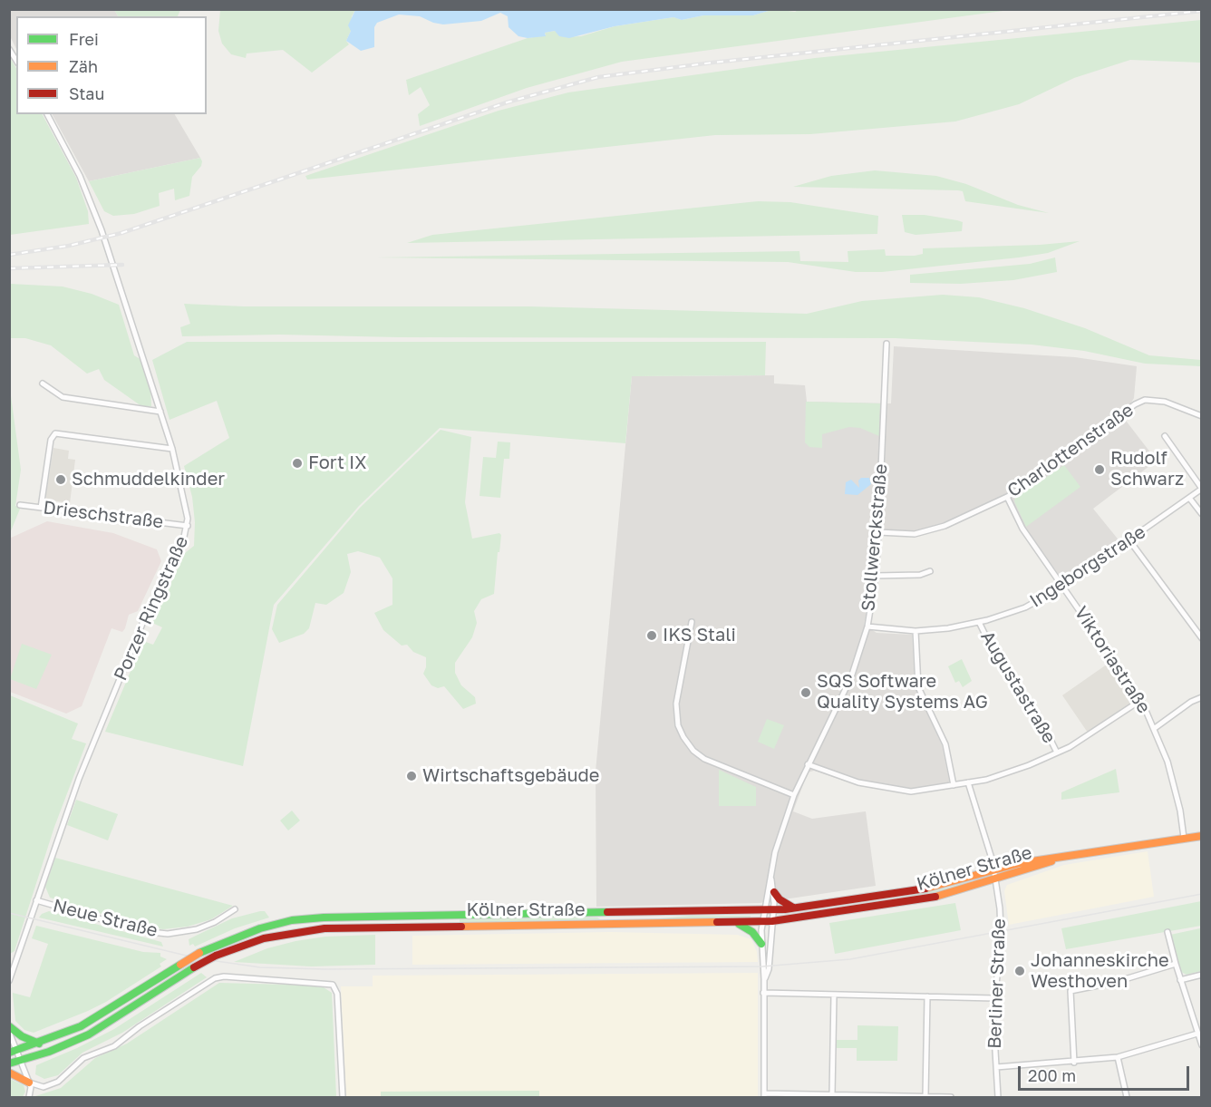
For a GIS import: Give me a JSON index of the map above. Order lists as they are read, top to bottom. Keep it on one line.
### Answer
{"streets":{"main road":["Kölner Straße"],"street":["Charlottenstraße","Drieschstraße","Stollwerckstraße","Ingeborgstraße","Porzer Ringstraße","Viktoriastraße","Augustastraße","Neue Straße","Berliner Straße"]},"crossings":[["Charlottenstraße","Stollwerckstraße"],["Charlottenstraße","Viktoriastraße"],["Drieschstraße","Porzer Ringstraße"],["Stollwerckstraße","Ingeborgstraße"],["Stollwerckstraße","Kölner Straße"],["Ingeborgstraße","Viktoriastraße"],["Ingeborgstraße","Augustastraße"],["Porzer Ringstraße","Neue Straße"],["Viktoriastraße","Kölner Straße"],["Kölner Straße","Berliner Straße"]],"places":["Fort IX","Rudolf Schwarz","Schmuddelkinder","IKS Stali","SQS Software Quality Systems AG","Wirtschaftsgebäude","Johanneskirche Westhoven"],"legend":["Frei","Zäh","Stau"],"scale_bar":"200 m"}
